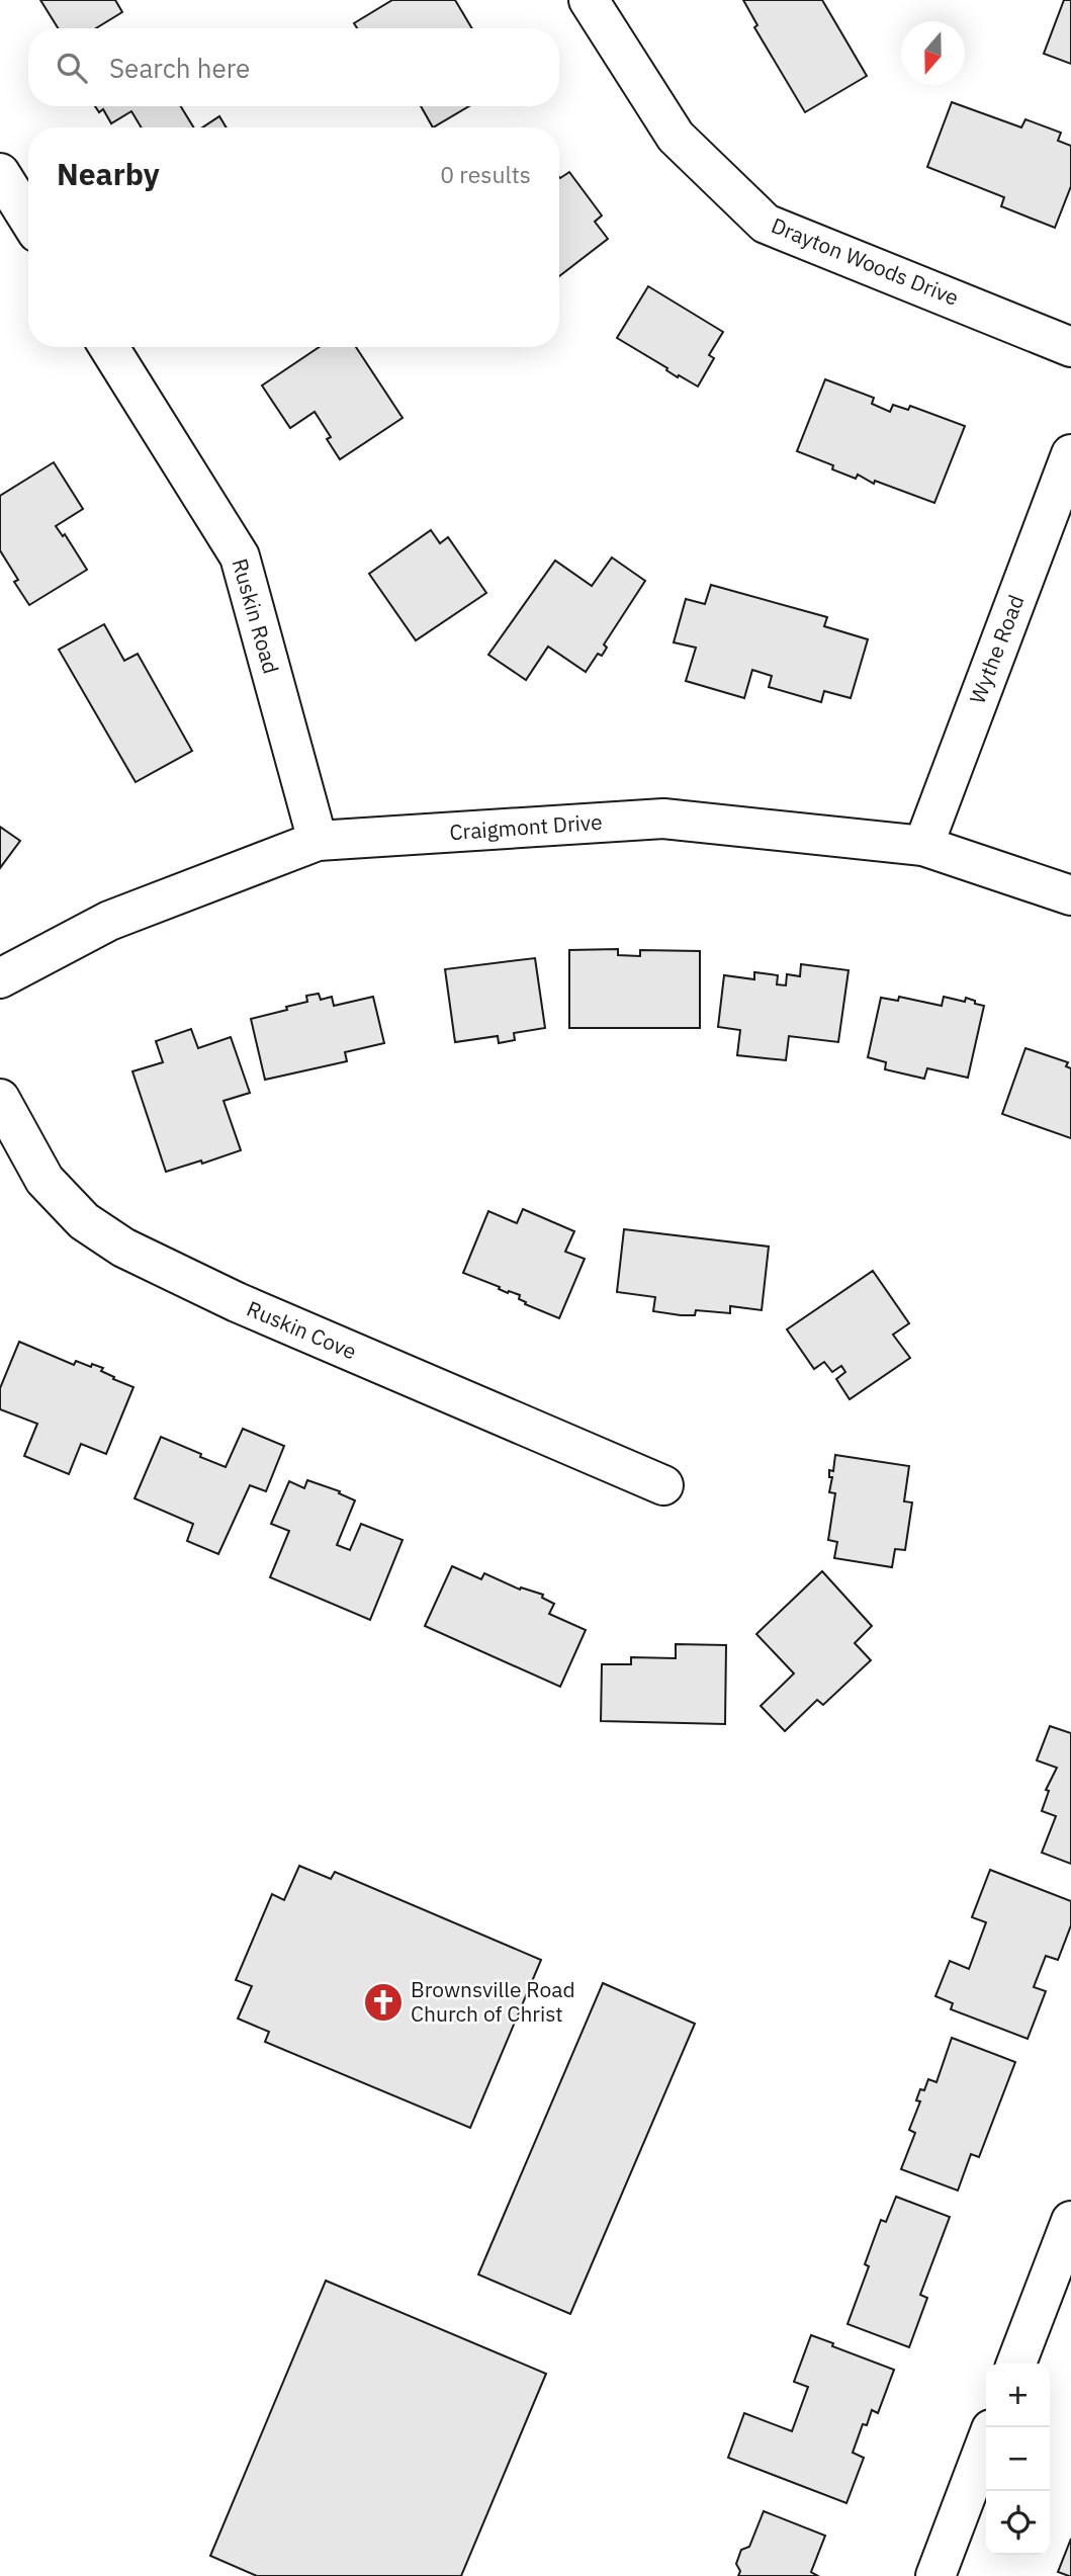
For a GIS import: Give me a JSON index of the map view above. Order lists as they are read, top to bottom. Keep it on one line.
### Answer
{"streets":{"street":["Drayton Woods Drive","Ruskin Road","Wythe Road","Craigmont Drive","Ruskin Cove"]},"crossings":[["Ruskin Road","Craigmont Drive"],["Wythe Road","Craigmont Drive"]],"places":{"church":["Brownsville Road Church of Christ"]},"north":"bottom","page":{"search":"Search here","heading":["Nearby","0 results"],"map_buttons":["+","−"]}}
